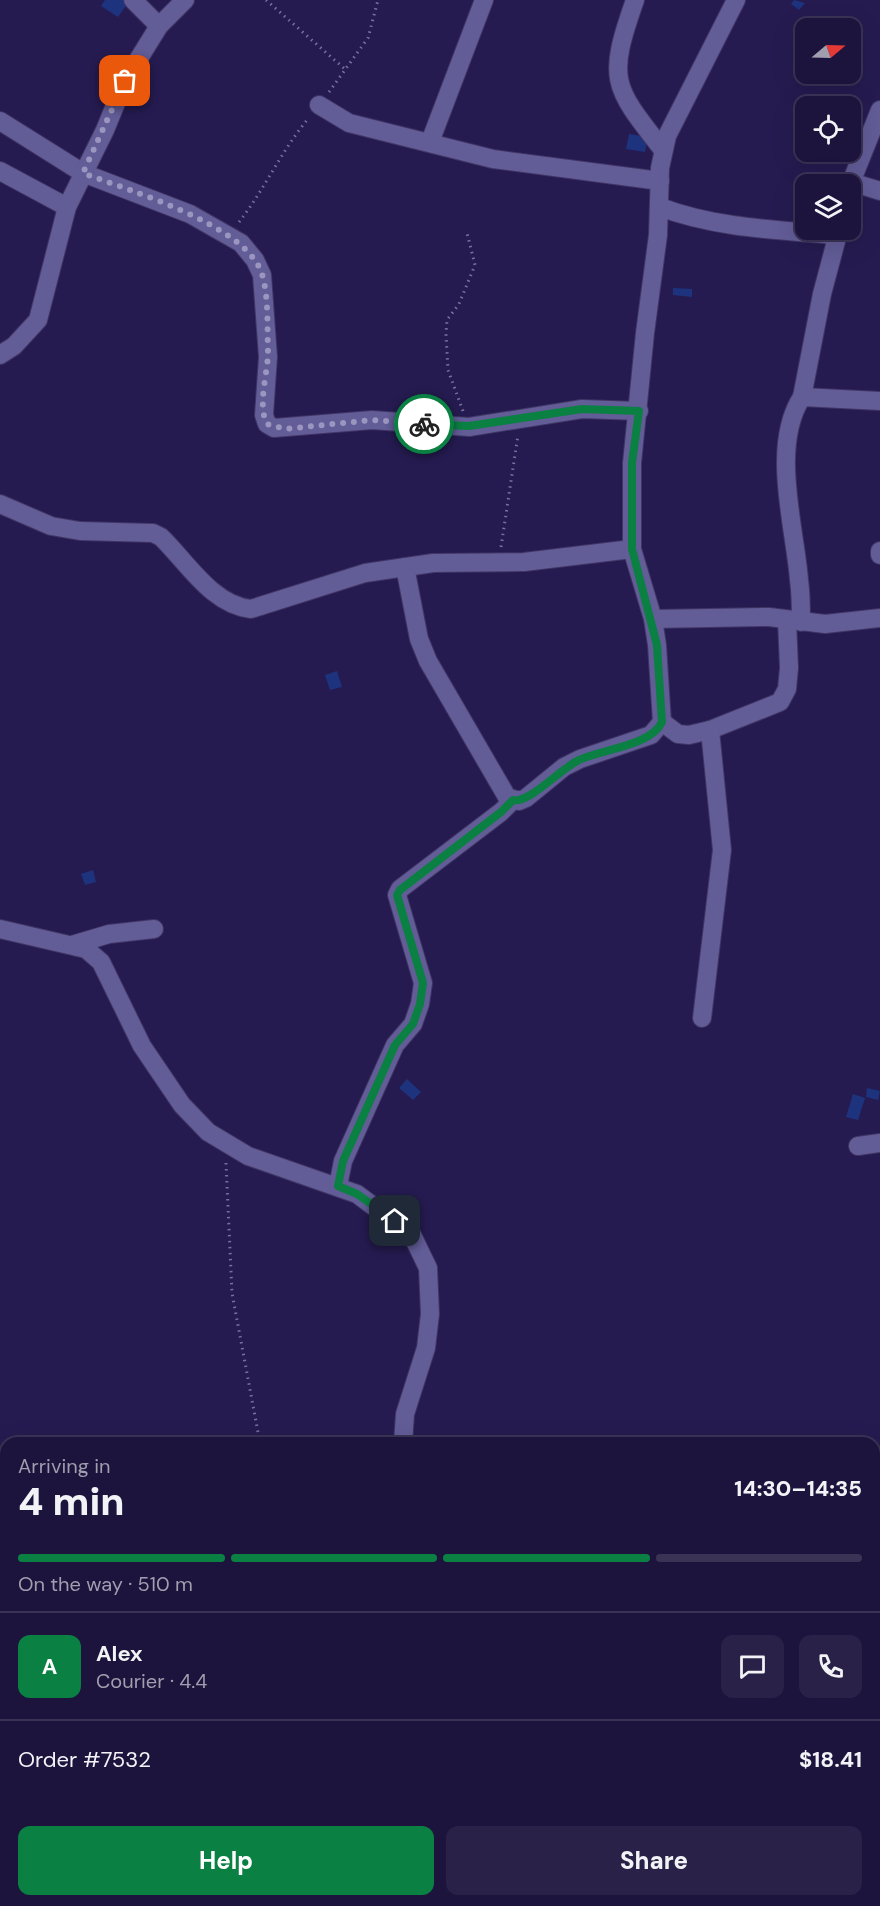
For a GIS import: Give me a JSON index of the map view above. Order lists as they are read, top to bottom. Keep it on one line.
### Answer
{"north":"right","page":{"heading":["4 min","Arriving in","14:30–14:35"],"panel":["Alex","Courier · 4.4","Order #7532","$18.41"],"bar":"On the way · 510 m","round":"A","buttons":["Help","Share"]}}
